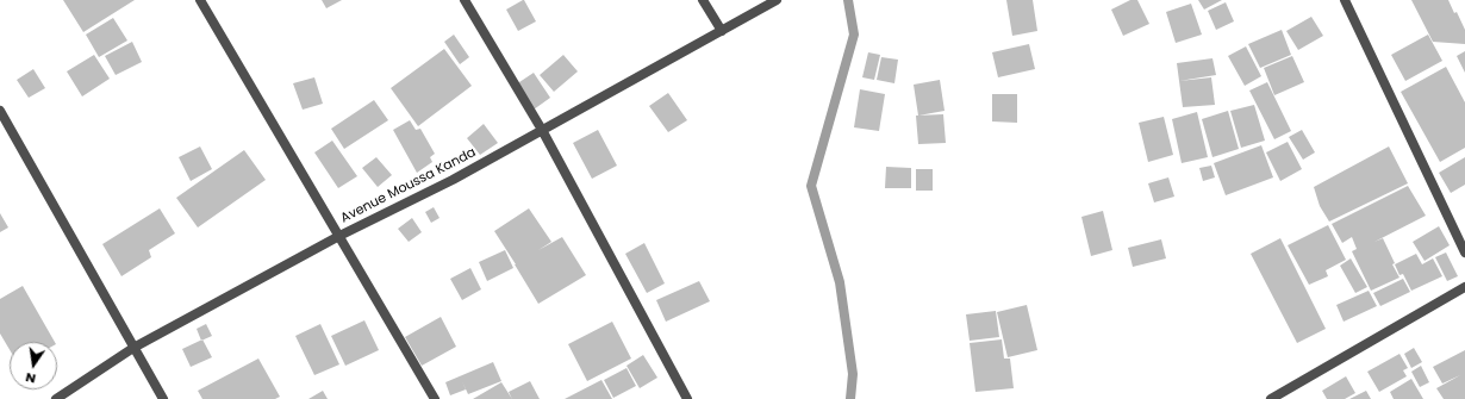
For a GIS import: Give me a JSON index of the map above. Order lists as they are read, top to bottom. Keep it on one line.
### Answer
{"streets":{"street":["Avenue Moussa Kanda"]},"north":"bottom"}
